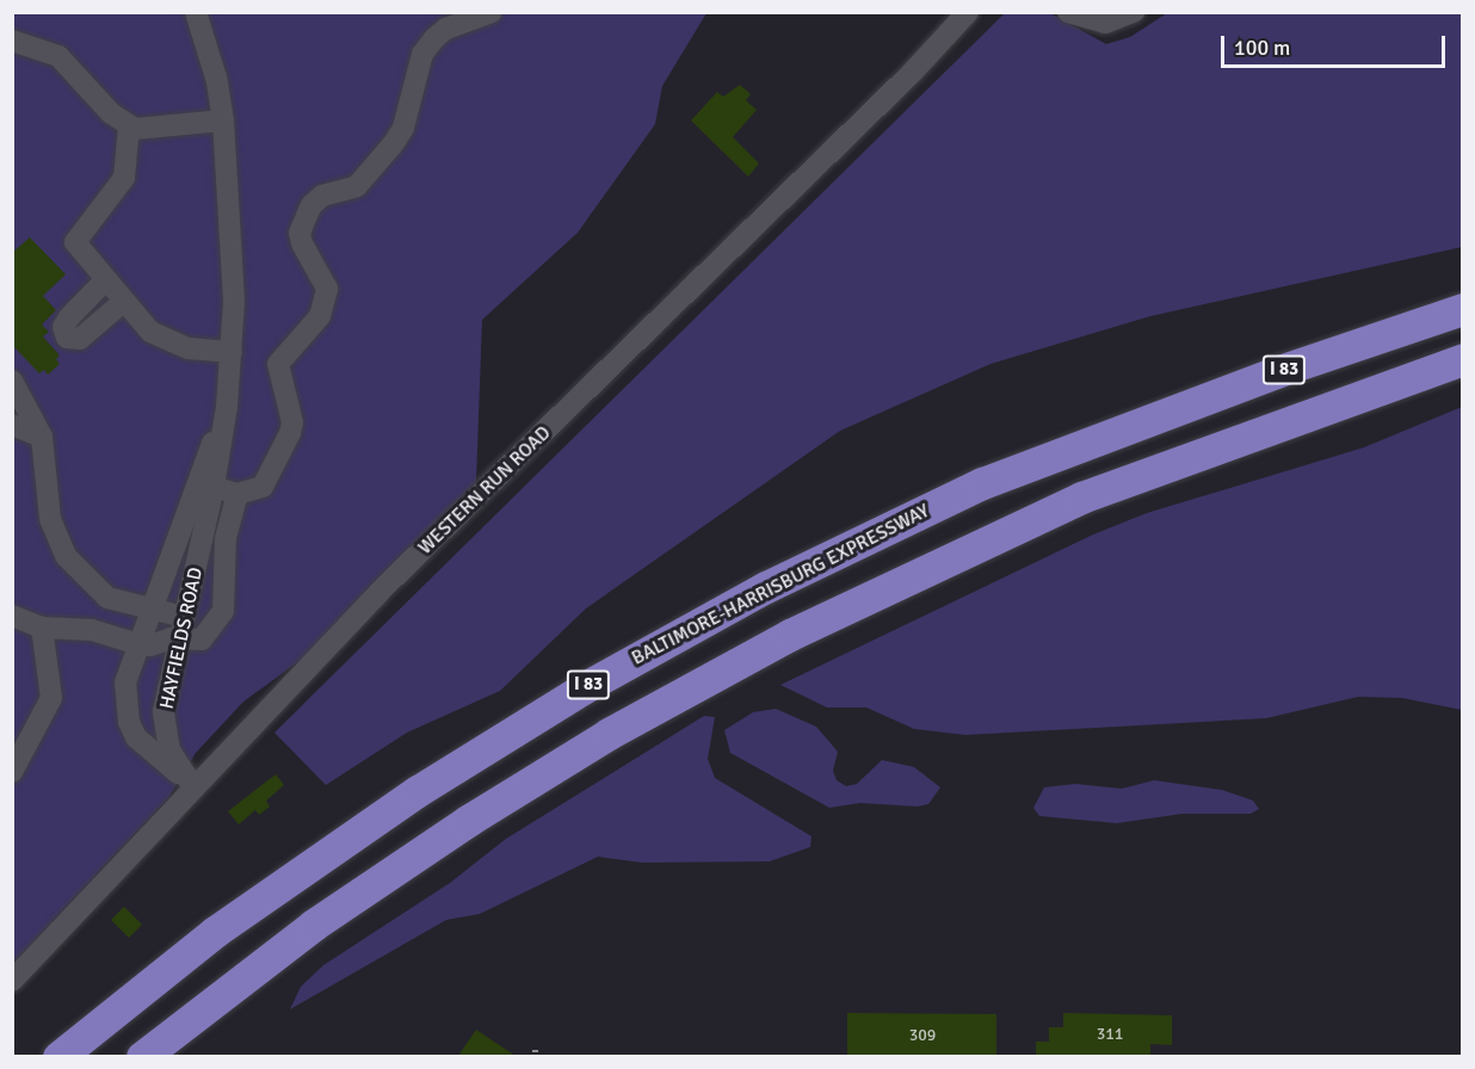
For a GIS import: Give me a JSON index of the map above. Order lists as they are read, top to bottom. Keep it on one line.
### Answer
{"streets":{"highway":["I 83","BALTIMORE-HARRISBURG EXPRESSWAY"],"street":["WESTERN RUN ROAD","HAYFIELDS ROAD"]},"crossings":[["WESTERN RUN ROAD","HAYFIELDS ROAD"]],"house_numbers":["311","309"],"scale_bar":"100 m"}
